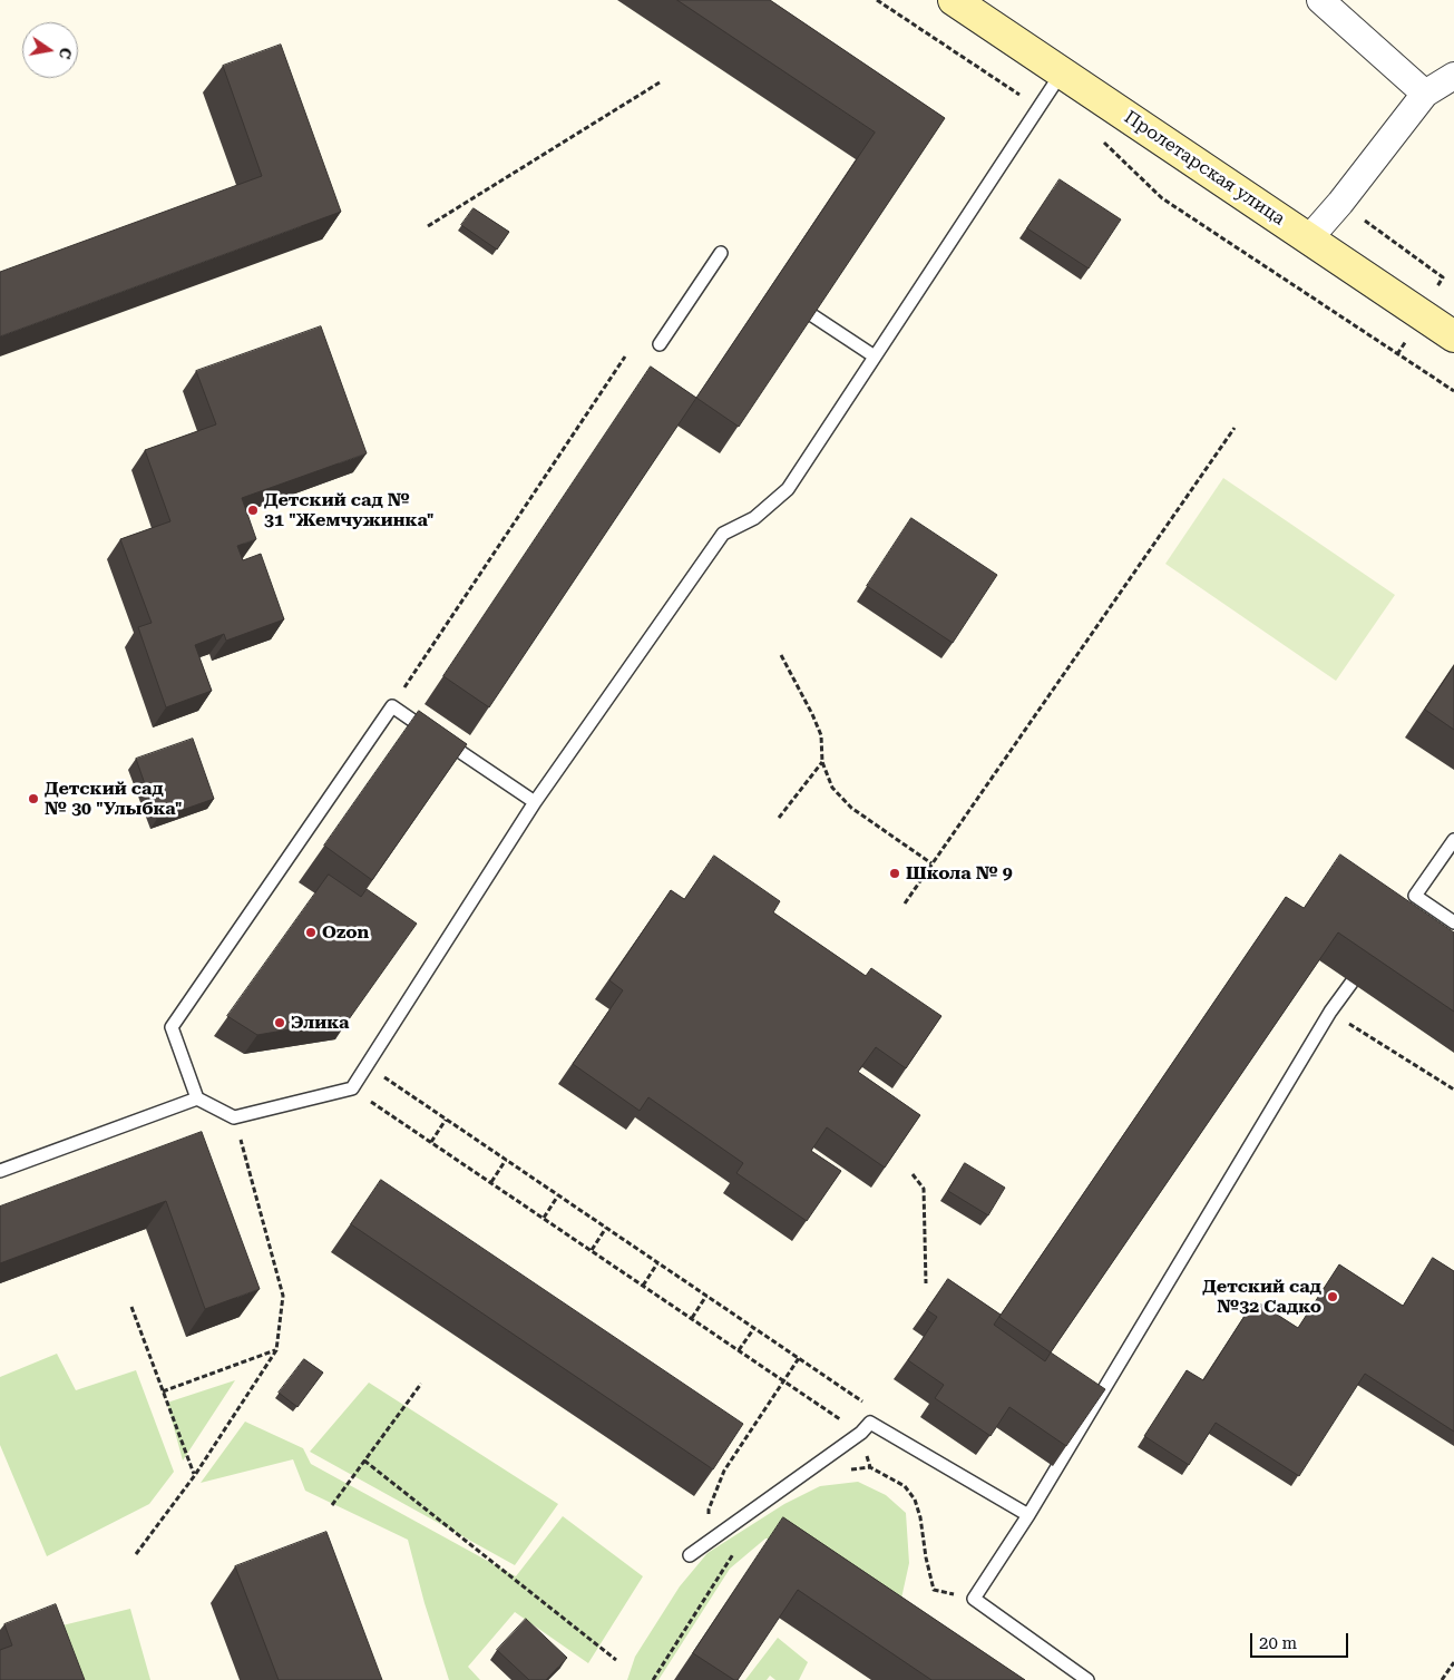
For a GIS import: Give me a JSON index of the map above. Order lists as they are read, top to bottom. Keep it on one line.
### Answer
{"streets":{"street":["Пролетарская улица"]},"places":["Детский сад № 31 \"Жемчужинка\"","Детский сад № 30 \"Улыбка\"","Школа № 9","Ozon","Элика","Детский сад №32 Садко"],"scale_bar":"20 m","north":"right"}
